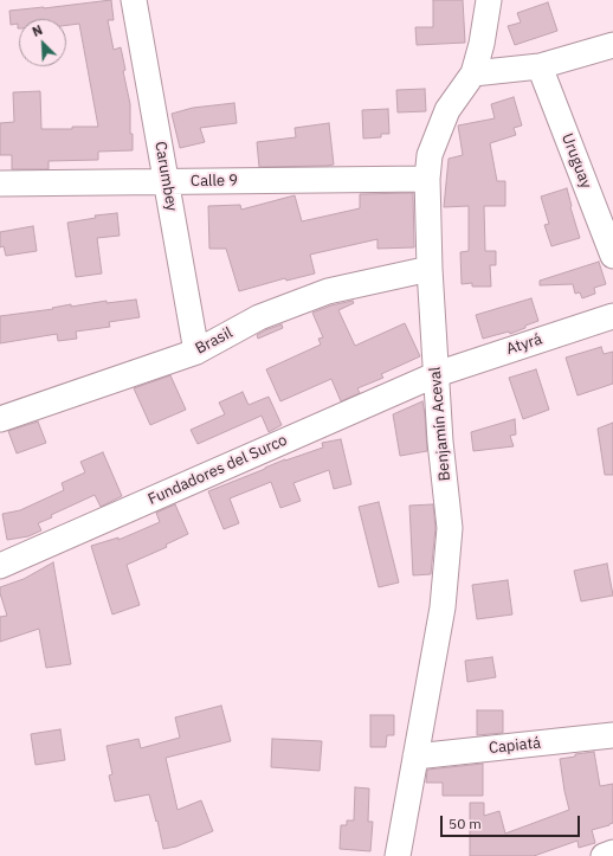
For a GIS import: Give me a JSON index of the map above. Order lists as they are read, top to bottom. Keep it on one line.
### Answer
{"streets":{"street":["Uruguay","Carumbey","Calle 9","Brasil","Atyrá","Benjamín Aceval","Fundadores del Surco","Capiatá"]},"crossings":[["Carumbey","Calle 9"],["Carumbey","Brasil"],["Calle 9","Benjamín Aceval"],["Brasil","Benjamín Aceval"],["Atyrá","Benjamín Aceval"],["Atyrá","Fundadores del Surco"],["Benjamín Aceval","Fundadores del Surco"],["Benjamín Aceval","Capiatá"]],"scale_bar":"50 m","north":"top left"}
